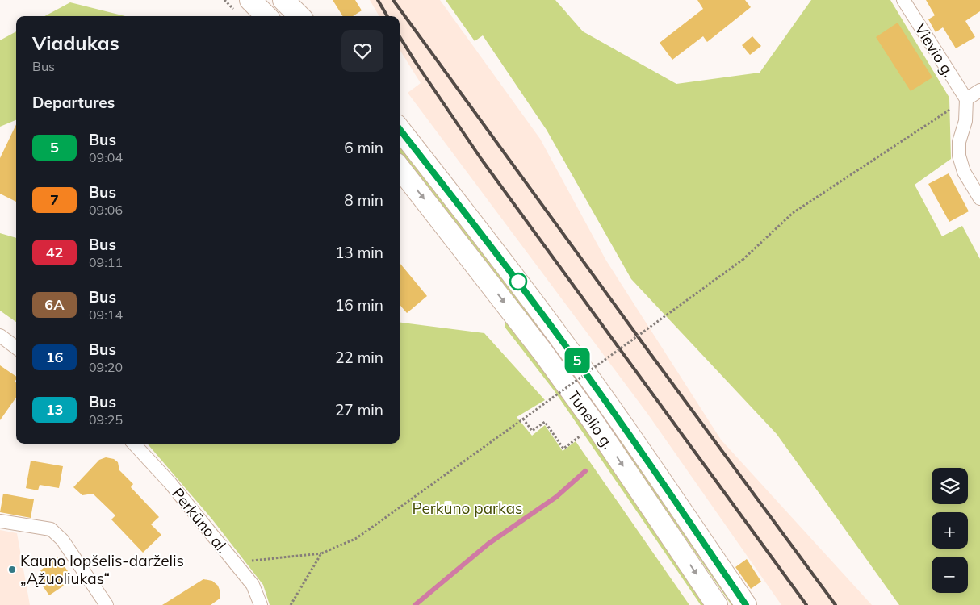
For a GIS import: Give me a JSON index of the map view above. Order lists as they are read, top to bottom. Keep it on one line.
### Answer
{"streets":{"main road":["Tunelio g."],"street":["Vievio g.","Perkūno al."]},"parks":["Perkūno parkas"],"places":["Kauno lopšelis-darželis „Ąžuoliukas“"],"lines":["bus line 5"],"page":{"on_map":"5","heading":[["Viadukas","Bus"],"Departures"],"list":[{"mark":"5","name":"Bus","note":"09:04","value":"6 min"},{"mark":"7","name":"Bus","note":"09:06","value":"8 min"},{"mark":"42","name":"Bus","note":"09:11","value":"13 min"},{"mark":"6A","name":"Bus","note":"09:14","value":"16 min"},{"mark":"16","name":"Bus","note":"09:20","value":"22 min"},{"mark":"13","name":"Bus","note":"09:25","value":"27 min"}],"map_buttons":["+","−"]}}
